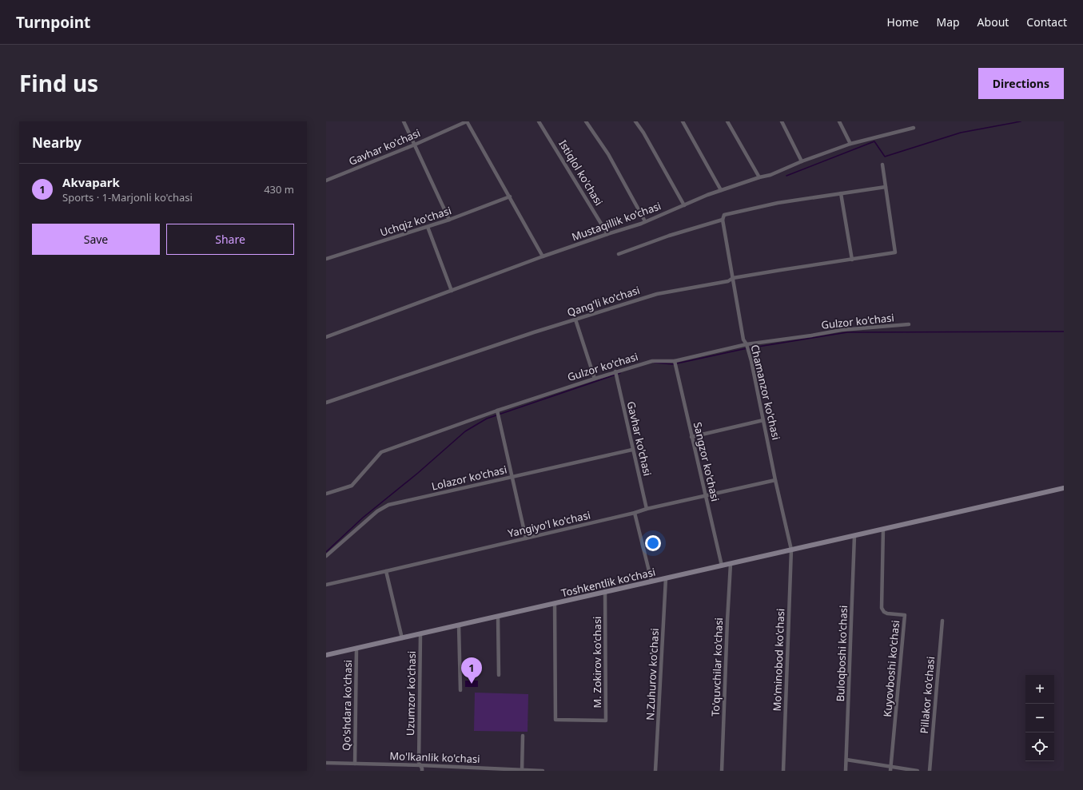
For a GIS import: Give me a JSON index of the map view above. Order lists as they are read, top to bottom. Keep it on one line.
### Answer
{"streets":{"main road":["Toshkentlik ko'chasi"],"street":["Gavhar ko'chasi","Istiqlol ko'chasi","Uchqiz ko'chasi","Mustaqillik ko'chasi","Qang'li ko'chasi","Gulzor ko'chasi","Chamanzor ko'chasi","Sangzor ko'chasi","Lolazor ko'chasi","Yangiyo'l ko'chasi","Buloqboshi ko'chasi","Mo'minobod ko'chasi","M. Zokirov ko'chasi","To'quvchilar ko'chasi","Kuyovboshi ko'chasi","N.Zuhurov ko'chasi","Uzumzor ko'chasi","Pillakor ko'chasi","Qo'shdara ko'chasi","Mo'lkanlik ko'chasi"]},"crossings":[["Gavhar ko'chasi","Gulzor ko'chasi"],["Gavhar ko'chasi","Lolazor ko'chasi"],["Gavhar ko'chasi","Yangiyo'l ko'chasi"],["Istiqlol ko'chasi","Mustaqillik ko'chasi"],["Qang'li ko'chasi","Chamanzor ko'chasi"],["Gulzor ko'chasi","Chamanzor ko'chasi"],["Gulzor ko'chasi","Sangzor ko'chasi"],["Chamanzor ko'chasi","Yangiyo'l ko'chasi"],["Chamanzor ko'chasi","Toshkentlik ko'chasi"],["Chamanzor ko'chasi","Mo'minobod ko'chasi"],["Sangzor ko'chasi","Yangiyo'l ko'chasi"],["Sangzor ko'chasi","Toshkentlik ko'chasi"],["Toshkentlik ko'chasi","Buloqboshi ko'chasi"],["Toshkentlik ko'chasi","Mo'minobod ko'chasi"],["Toshkentlik ko'chasi","M. Zokirov ko'chasi"],["Toshkentlik ko'chasi","To'quvchilar ko'chasi"],["Toshkentlik ko'chasi","Kuyovboshi ko'chasi"],["Toshkentlik ko'chasi","N.Zuhurov ko'chasi"],["Toshkentlik ko'chasi","Uzumzor ko'chasi"],["Toshkentlik ko'chasi","Qo'shdara ko'chasi"],["Uzumzor ko'chasi","Mo'lkanlik ko'chasi"],["Qo'shdara ko'chasi","Mo'lkanlik ko'chasi"]],"page":{"header":"Turnpoint","nav":["Home","Map","About","Contact"],"title":"Find us","buttons":["Directions",["Save","Share"]],"heading":"Nearby","list":[{"mark":"1","name":"Akvapark","note":"Sports · 1-Marjonli ko'chasi","value":"430 m"}],"pins":"1","map_buttons":["+","−"]}}
